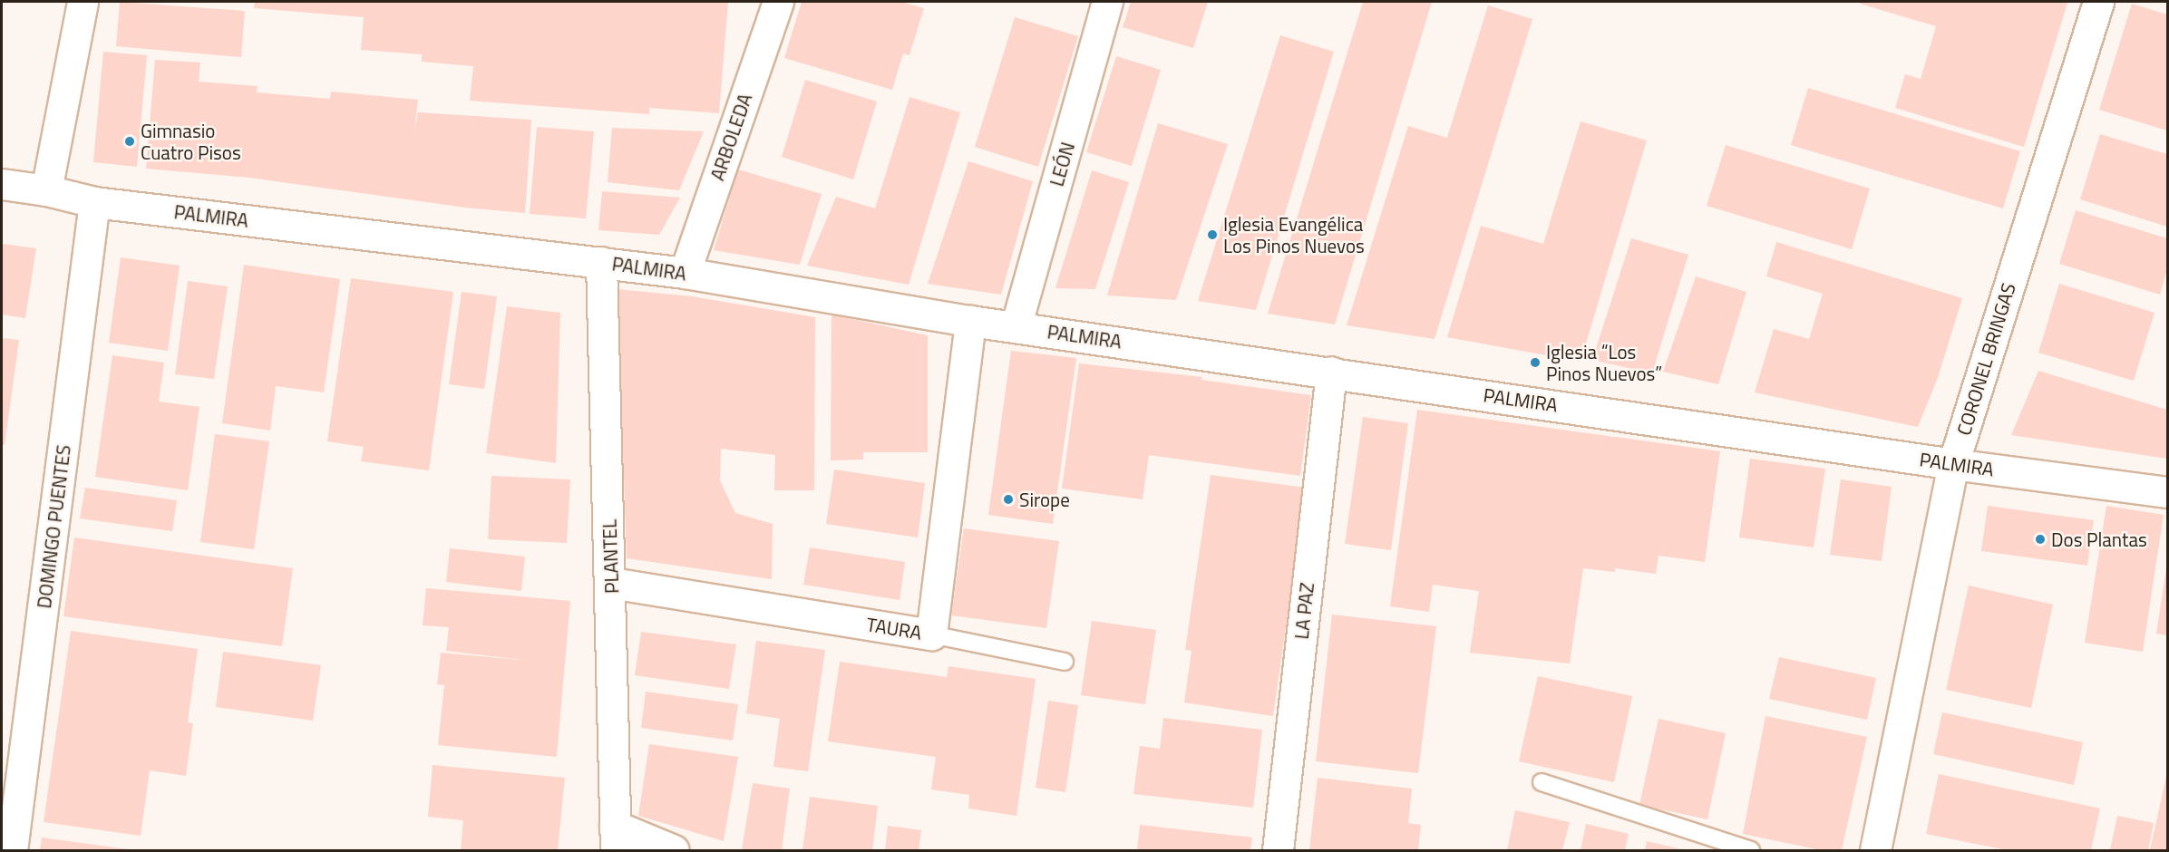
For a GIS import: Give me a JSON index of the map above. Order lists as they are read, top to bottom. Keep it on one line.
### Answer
{"streets":{"street":["ARBOLEDA","LEÓN","PALMIRA","CORONEL BRINGAS","DOMINGO PUENTES","PLANTEL","LA PAZ","TAURA"]},"crossings":[["ARBOLEDA","PALMIRA"],["LEÓN","PALMIRA"],["PALMIRA","CORONEL BRINGAS"],["PALMIRA","DOMINGO PUENTES"],["PALMIRA","PLANTEL"],["PALMIRA","LA PAZ"],["PALMIRA","TAURA"],["PLANTEL","TAURA"]],"places":["Gimnasio Cuatro Pisos","Iglesia Evangélica Los Pinos Nuevos","Iglesia “Los Pinos Nuevos”","Sirope","Dos Plantas"]}
